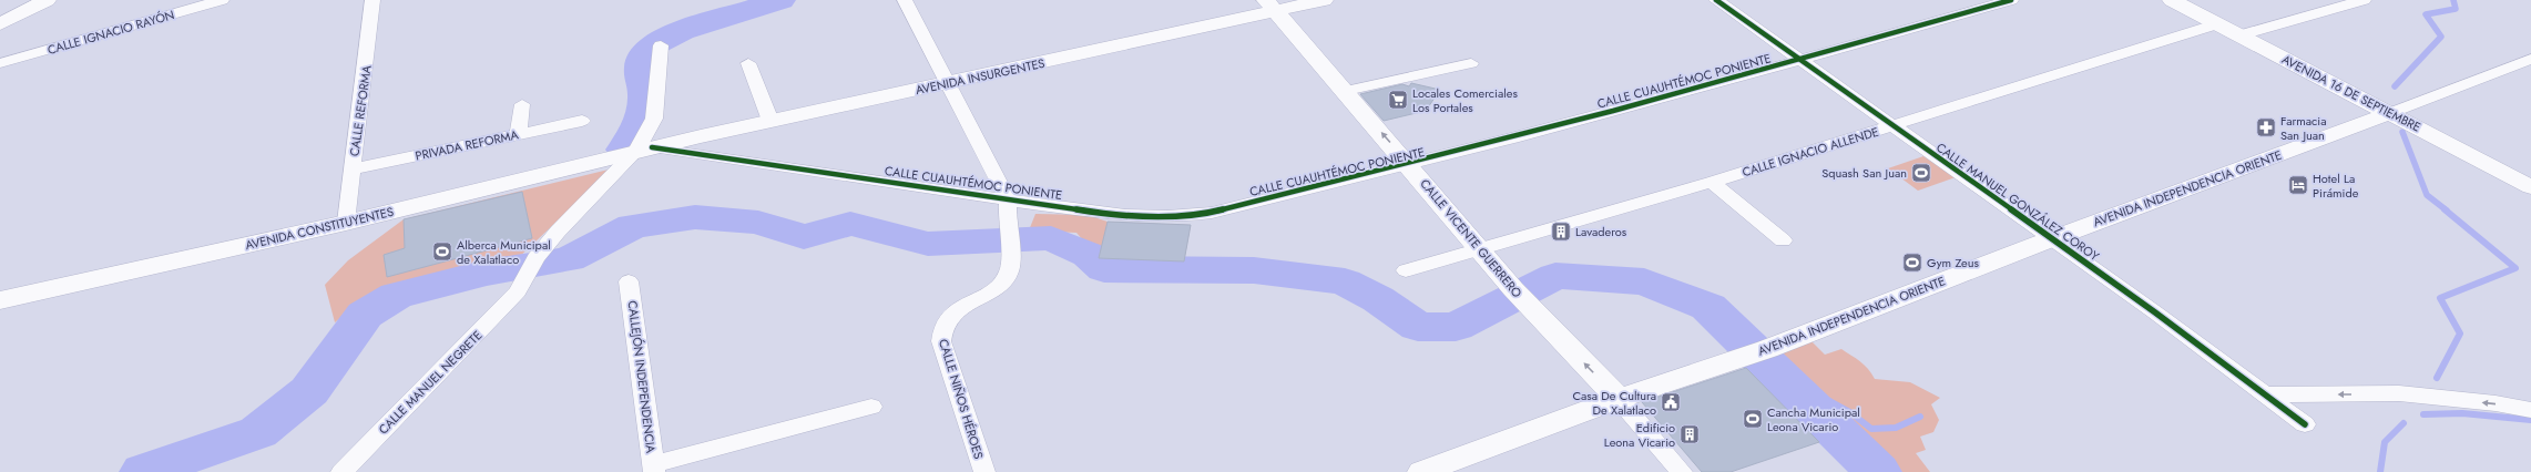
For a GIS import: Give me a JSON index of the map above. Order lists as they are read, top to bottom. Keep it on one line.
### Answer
{"streets":{"main road":["AVENIDA INSURGENTES","AVENIDA 16 DE SEPTIEMBRE","AVENIDA INDEPENDENCIA ORIENTE","AVENIDA CONSTITUYENTES","CALLE VICENTE GUERRERO"],"street":["CALLE IGNACIO RAYÓN","CALLE CUAUHTÉMOC PONIENTE","CALLE REFORMA","PRIVADA REFORMA","CALLE IGNACIO ALLENDE","CALLE MANUEL GONZÁLEZ COROY","CALLEJÓN INDEPENDENCIA","CALLE MANUEL NEGRETE","CALLE NIÑOS HÉROES"]},"crossings":[["AVENIDA INSURGENTES","CALLE CUAUHTÉMOC PONIENTE"],["AVENIDA INSURGENTES","AVENIDA CONSTITUYENTES"],["AVENIDA INSURGENTES","CALLE VICENTE GUERRERO"],["AVENIDA INSURGENTES","CALLE MANUEL NEGRETE"],["CALLE CUAUHTÉMOC PONIENTE","CALLE MANUEL GONZÁLEZ COROY"],["CALLE CUAUHTÉMOC PONIENTE","AVENIDA CONSTITUYENTES"],["CALLE CUAUHTÉMOC PONIENTE","CALLE VICENTE GUERRERO"],["CALLE CUAUHTÉMOC PONIENTE","CALLE MANUEL NEGRETE"],["CALLE CUAUHTÉMOC PONIENTE","CALLE NIÑOS HÉROES"],["AVENIDA 16 DE SEPTIEMBRE","CALLE IGNACIO ALLENDE"],["AVENIDA 16 DE SEPTIEMBRE","AVENIDA INDEPENDENCIA ORIENTE"],["CALLE REFORMA","PRIVADA REFORMA"],["CALLE REFORMA","AVENIDA CONSTITUYENTES"],["CALLE IGNACIO ALLENDE","CALLE MANUEL GONZÁLEZ COROY"],["CALLE IGNACIO ALLENDE","CALLE VICENTE GUERRERO"],["AVENIDA INDEPENDENCIA ORIENTE","CALLE MANUEL GONZÁLEZ COROY"],["AVENIDA INDEPENDENCIA ORIENTE","CALLE VICENTE GUERRERO"],["AVENIDA CONSTITUYENTES","CALLE MANUEL NEGRETE"]],"one_way":["CALLE VICENTE GUERRERO"],"places":{"supermarket":["Locales Comerciales Los Portales"],"pharmacy":["Farmacia San Juan"],"sports":["Squash San Juan","Alberca Municipal de Xalatlaco","Gym Zeus","Cancha Municipal Leona Vicario"],"hotel":["Hotel La Pirámide"],"building":["Lavaderos","Edificio Leona Vicario"],"public building":["Casa De Cultura De Xalatlaco"]}}
